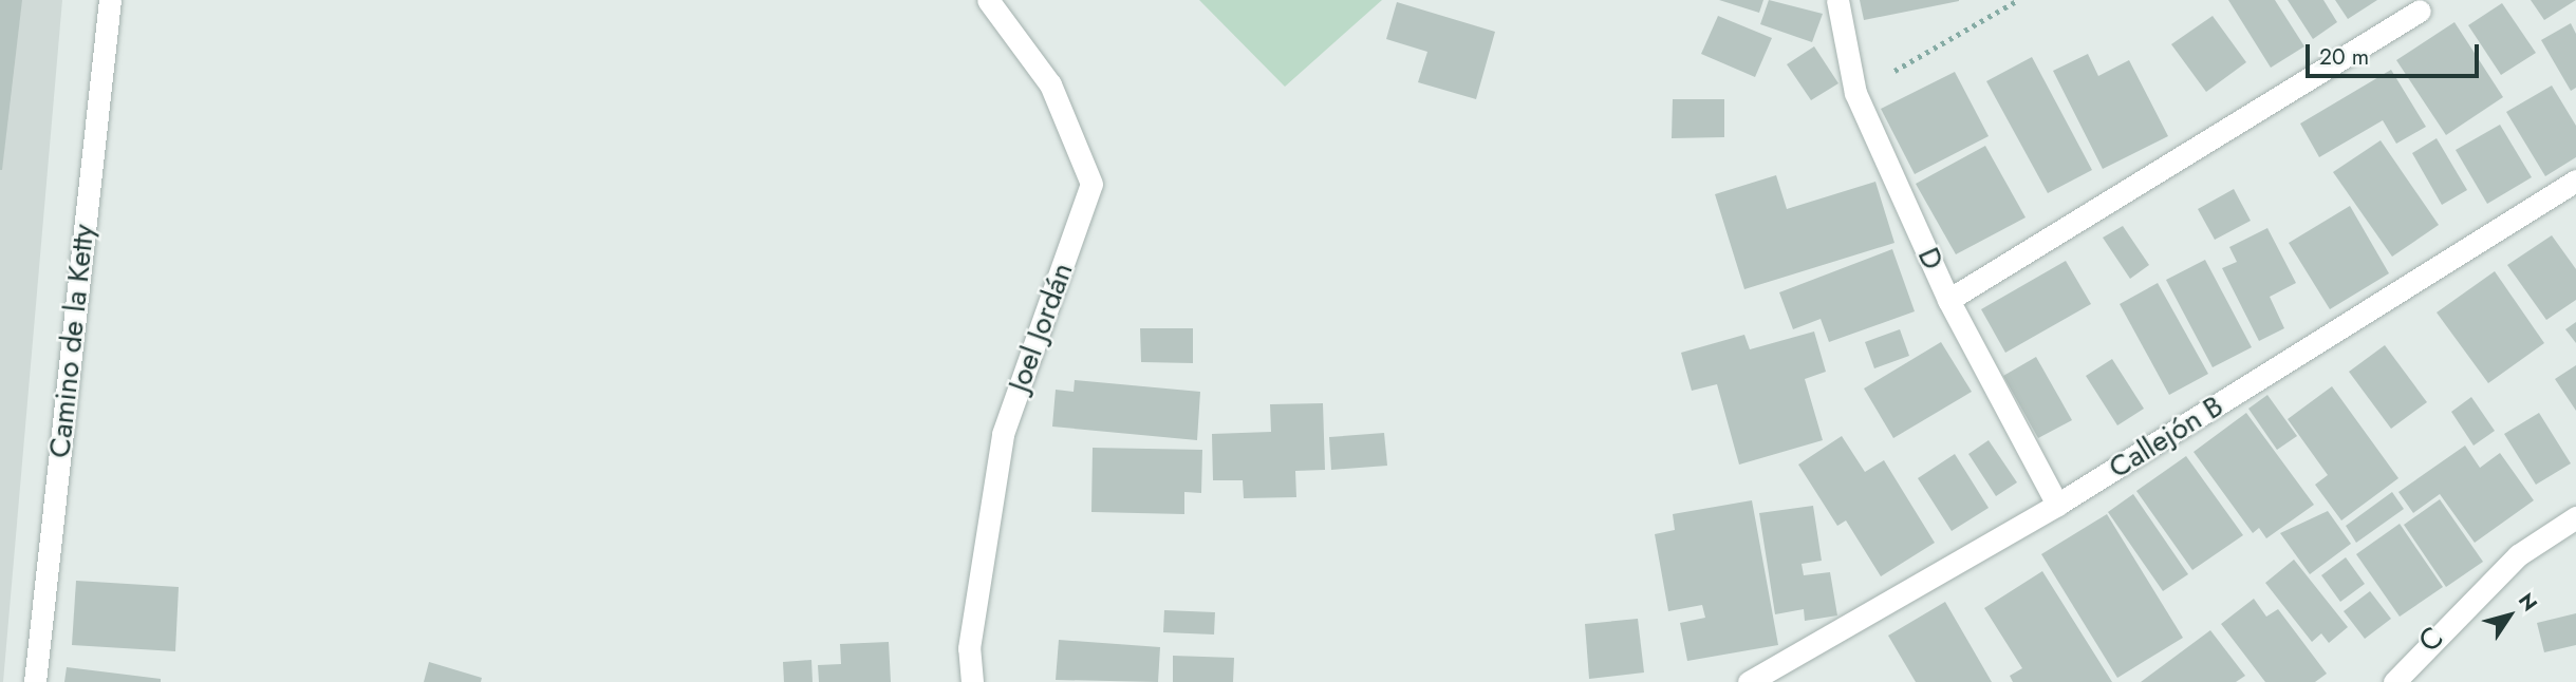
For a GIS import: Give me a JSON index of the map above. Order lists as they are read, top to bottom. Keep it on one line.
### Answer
{"streets":{"street":["D","Joel Jordán","Camino de la Ketty","Callejón B","C"]},"crossings":[["D","Callejón B"]],"scale_bar":"20 m","north":"top right"}
